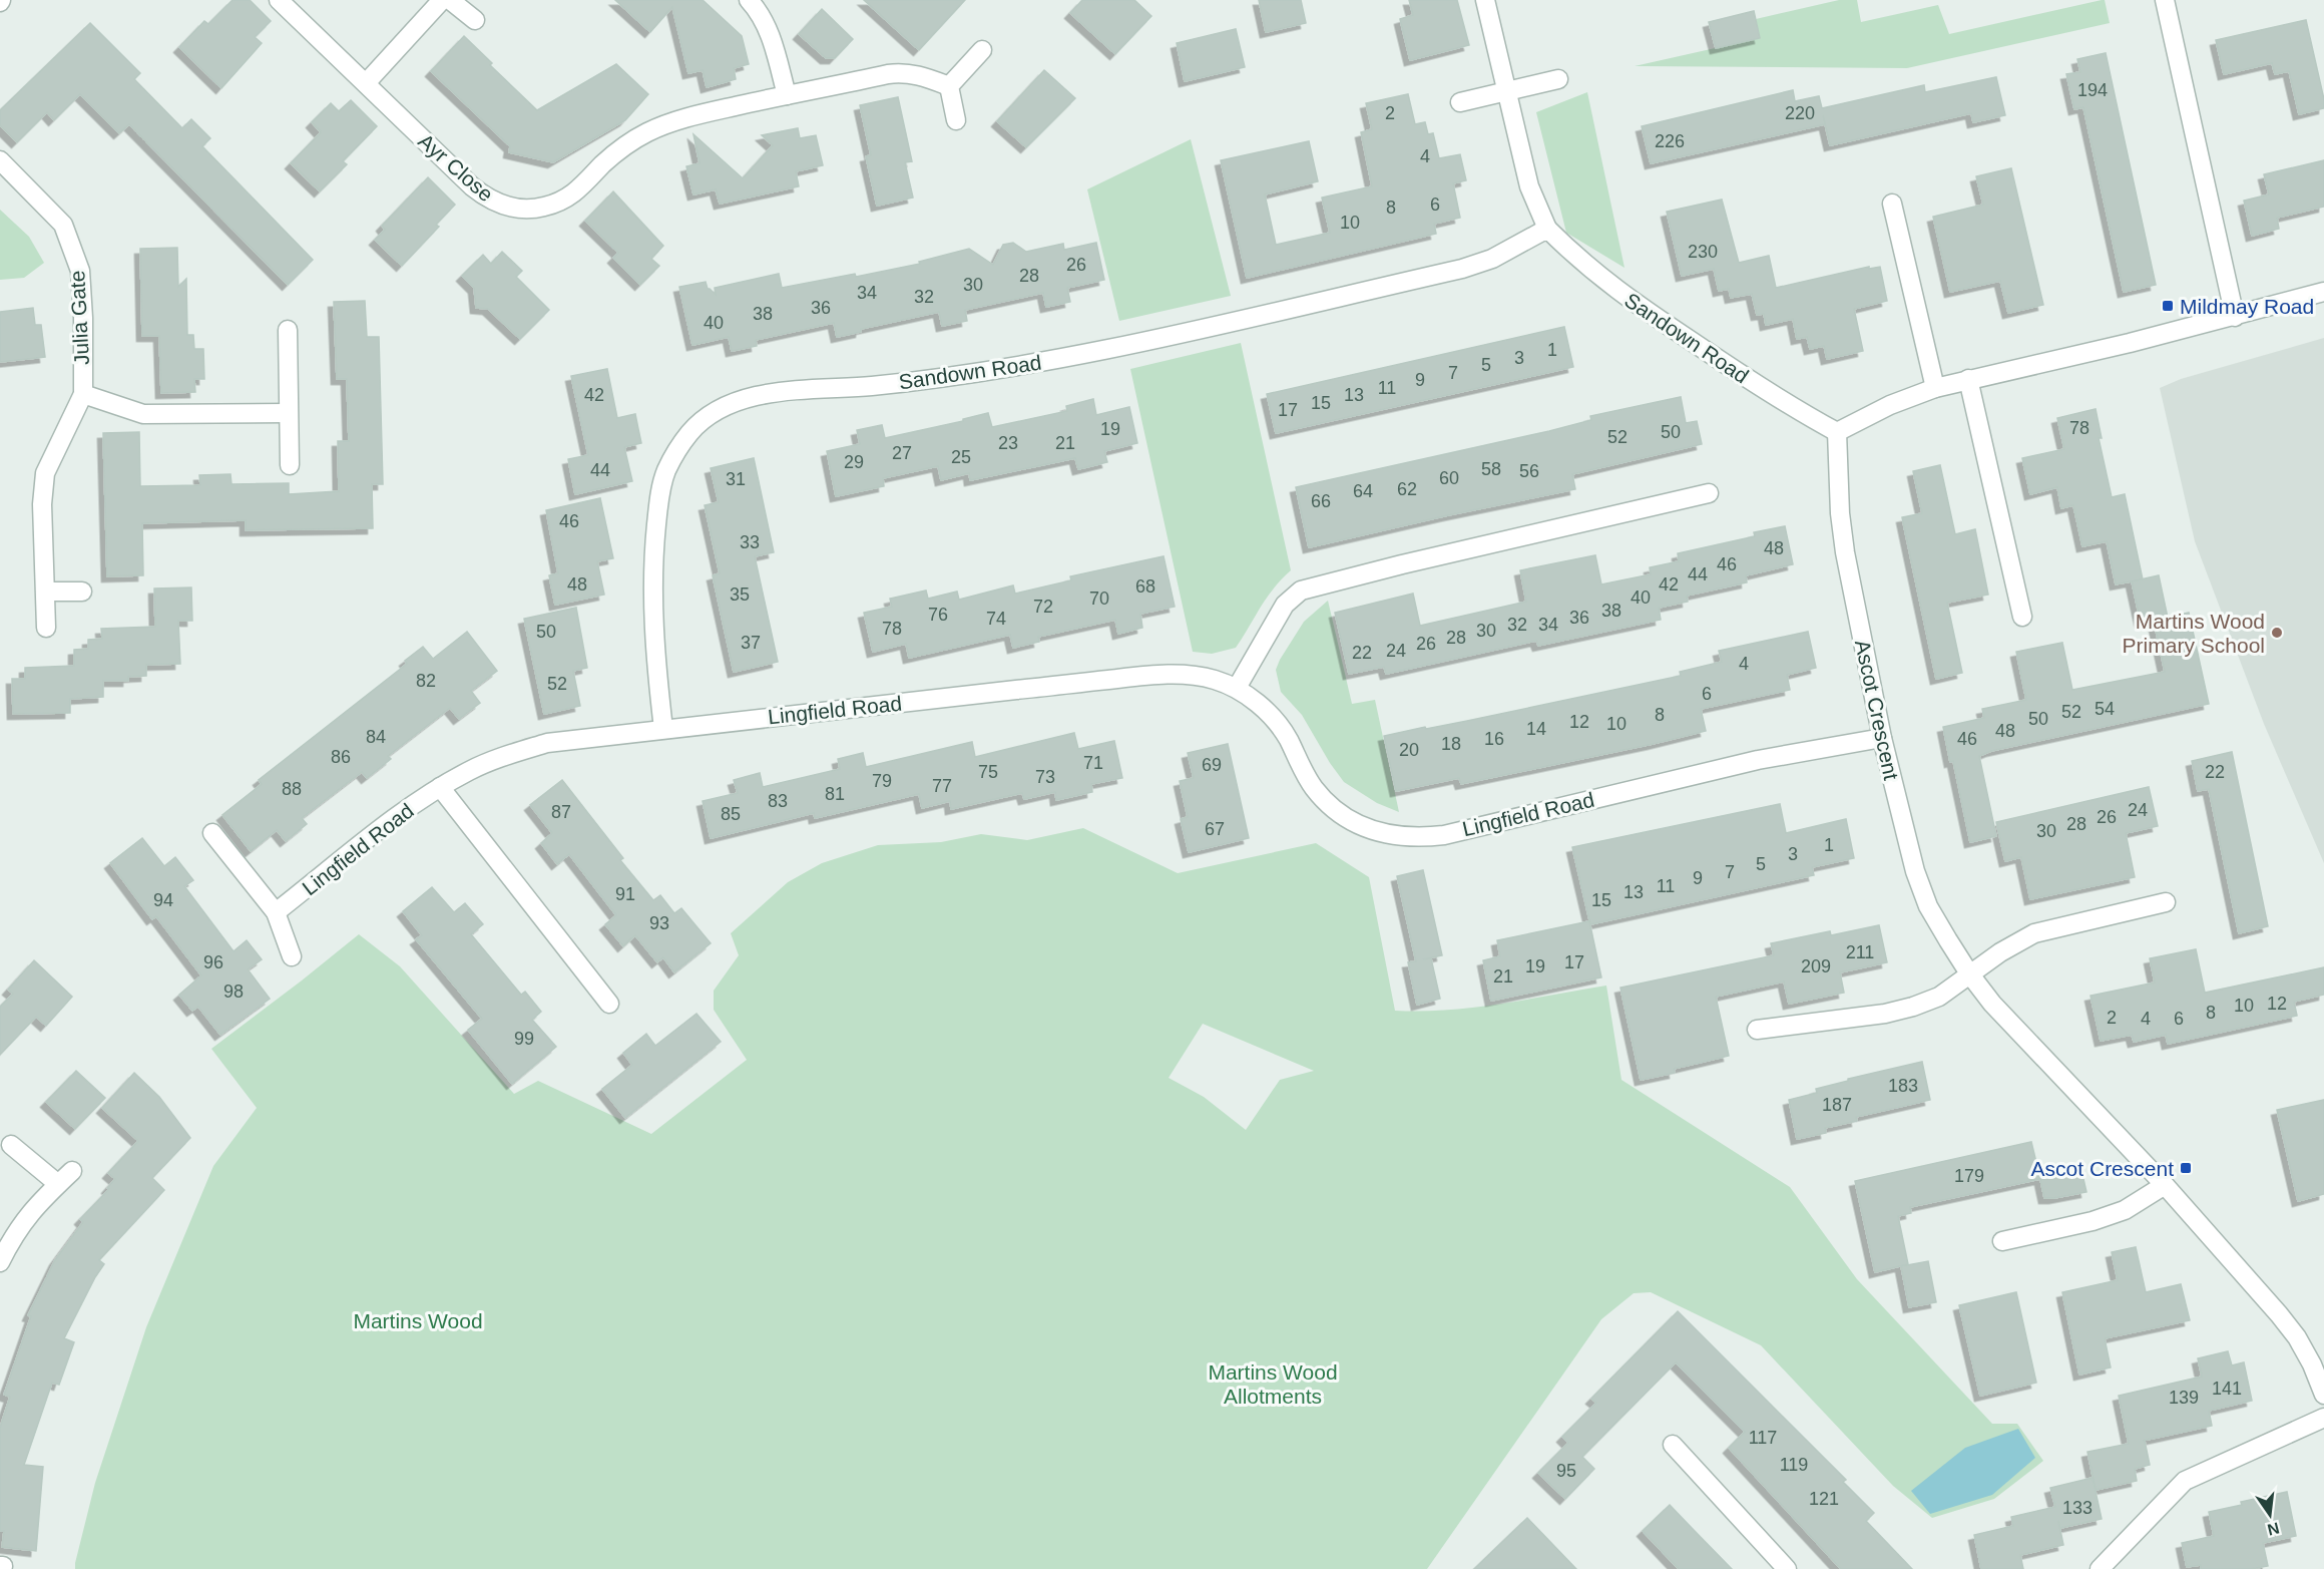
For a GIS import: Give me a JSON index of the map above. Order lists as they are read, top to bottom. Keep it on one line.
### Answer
{"streets":{"street":["Ayr Close","Julia Gate","Sandown Road","Lingfield Road","Ascot Crescent"]},"crossings":[["Sandown Road","Lingfield Road"],["Sandown Road","Ascot Crescent"],["Lingfield Road","Ascot Crescent"]],"parks":["Martins Wood","Martins Wood Allotments"],"places":{"transit":["Mildmay Road","Ascot Crescent"],"other":["Martins Wood Primary School"]},"house_numbers":["194","2","220","226","4","6","8","10","230","26","28","30","34","32","36","38","40","1","3","5","7","9","11","42","13","15","17","78","19","50","52","23","21","27","25","29","58","44","56","60","31","62","64","66","46","33","48","46","44","48","42","68","35","40","70","72","38","76","36","74","32","34","78","30","50","28","37","26","24","22","4","82","52","6","54","52","8","50","12","10","14","48","84","16","46","18","20","86","71","69","75","22","73","79","77","88","81","83","24","87","85","26","28","67","30","1","3","5","7","9","11","13","91","94","15","93","211","96","17","19","209","21","98","12","10","8","2","4","6","99","183","187","179","141","139","117","119","95","121","133"],"north":"bottom"}
